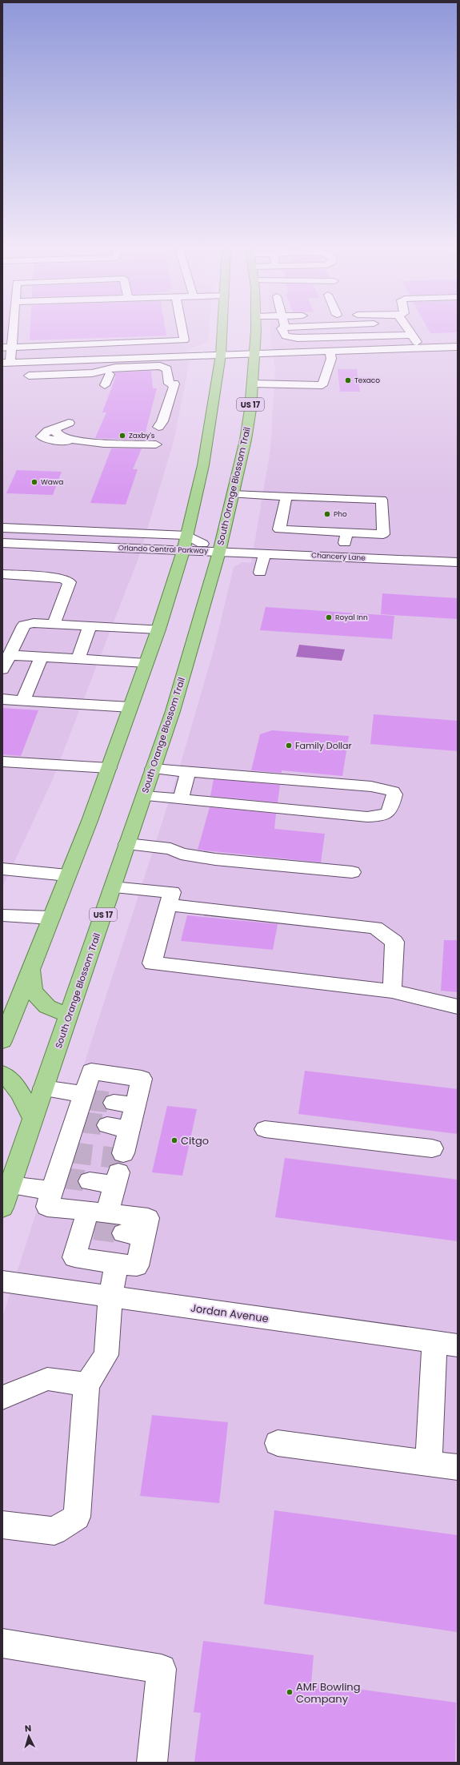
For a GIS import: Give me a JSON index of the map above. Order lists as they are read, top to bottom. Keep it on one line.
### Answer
{"streets":{"main road":["US 17","South Orange Blossom Trail"],"street":["Orlando Central Parkway","Chancery Lane","Jordan Avenue"]},"crossings":[["South Orange Blossom Trail","Orlando Central Parkway"],["South Orange Blossom Trail","Chancery Lane"],["Orlando Central Parkway","Chancery Lane"]],"places":["Texaco","Zaxby's","Wawa","Pho","Royal Inn","Family Dollar","Citgo","AMF Bowling Company"],"north":"top"}
